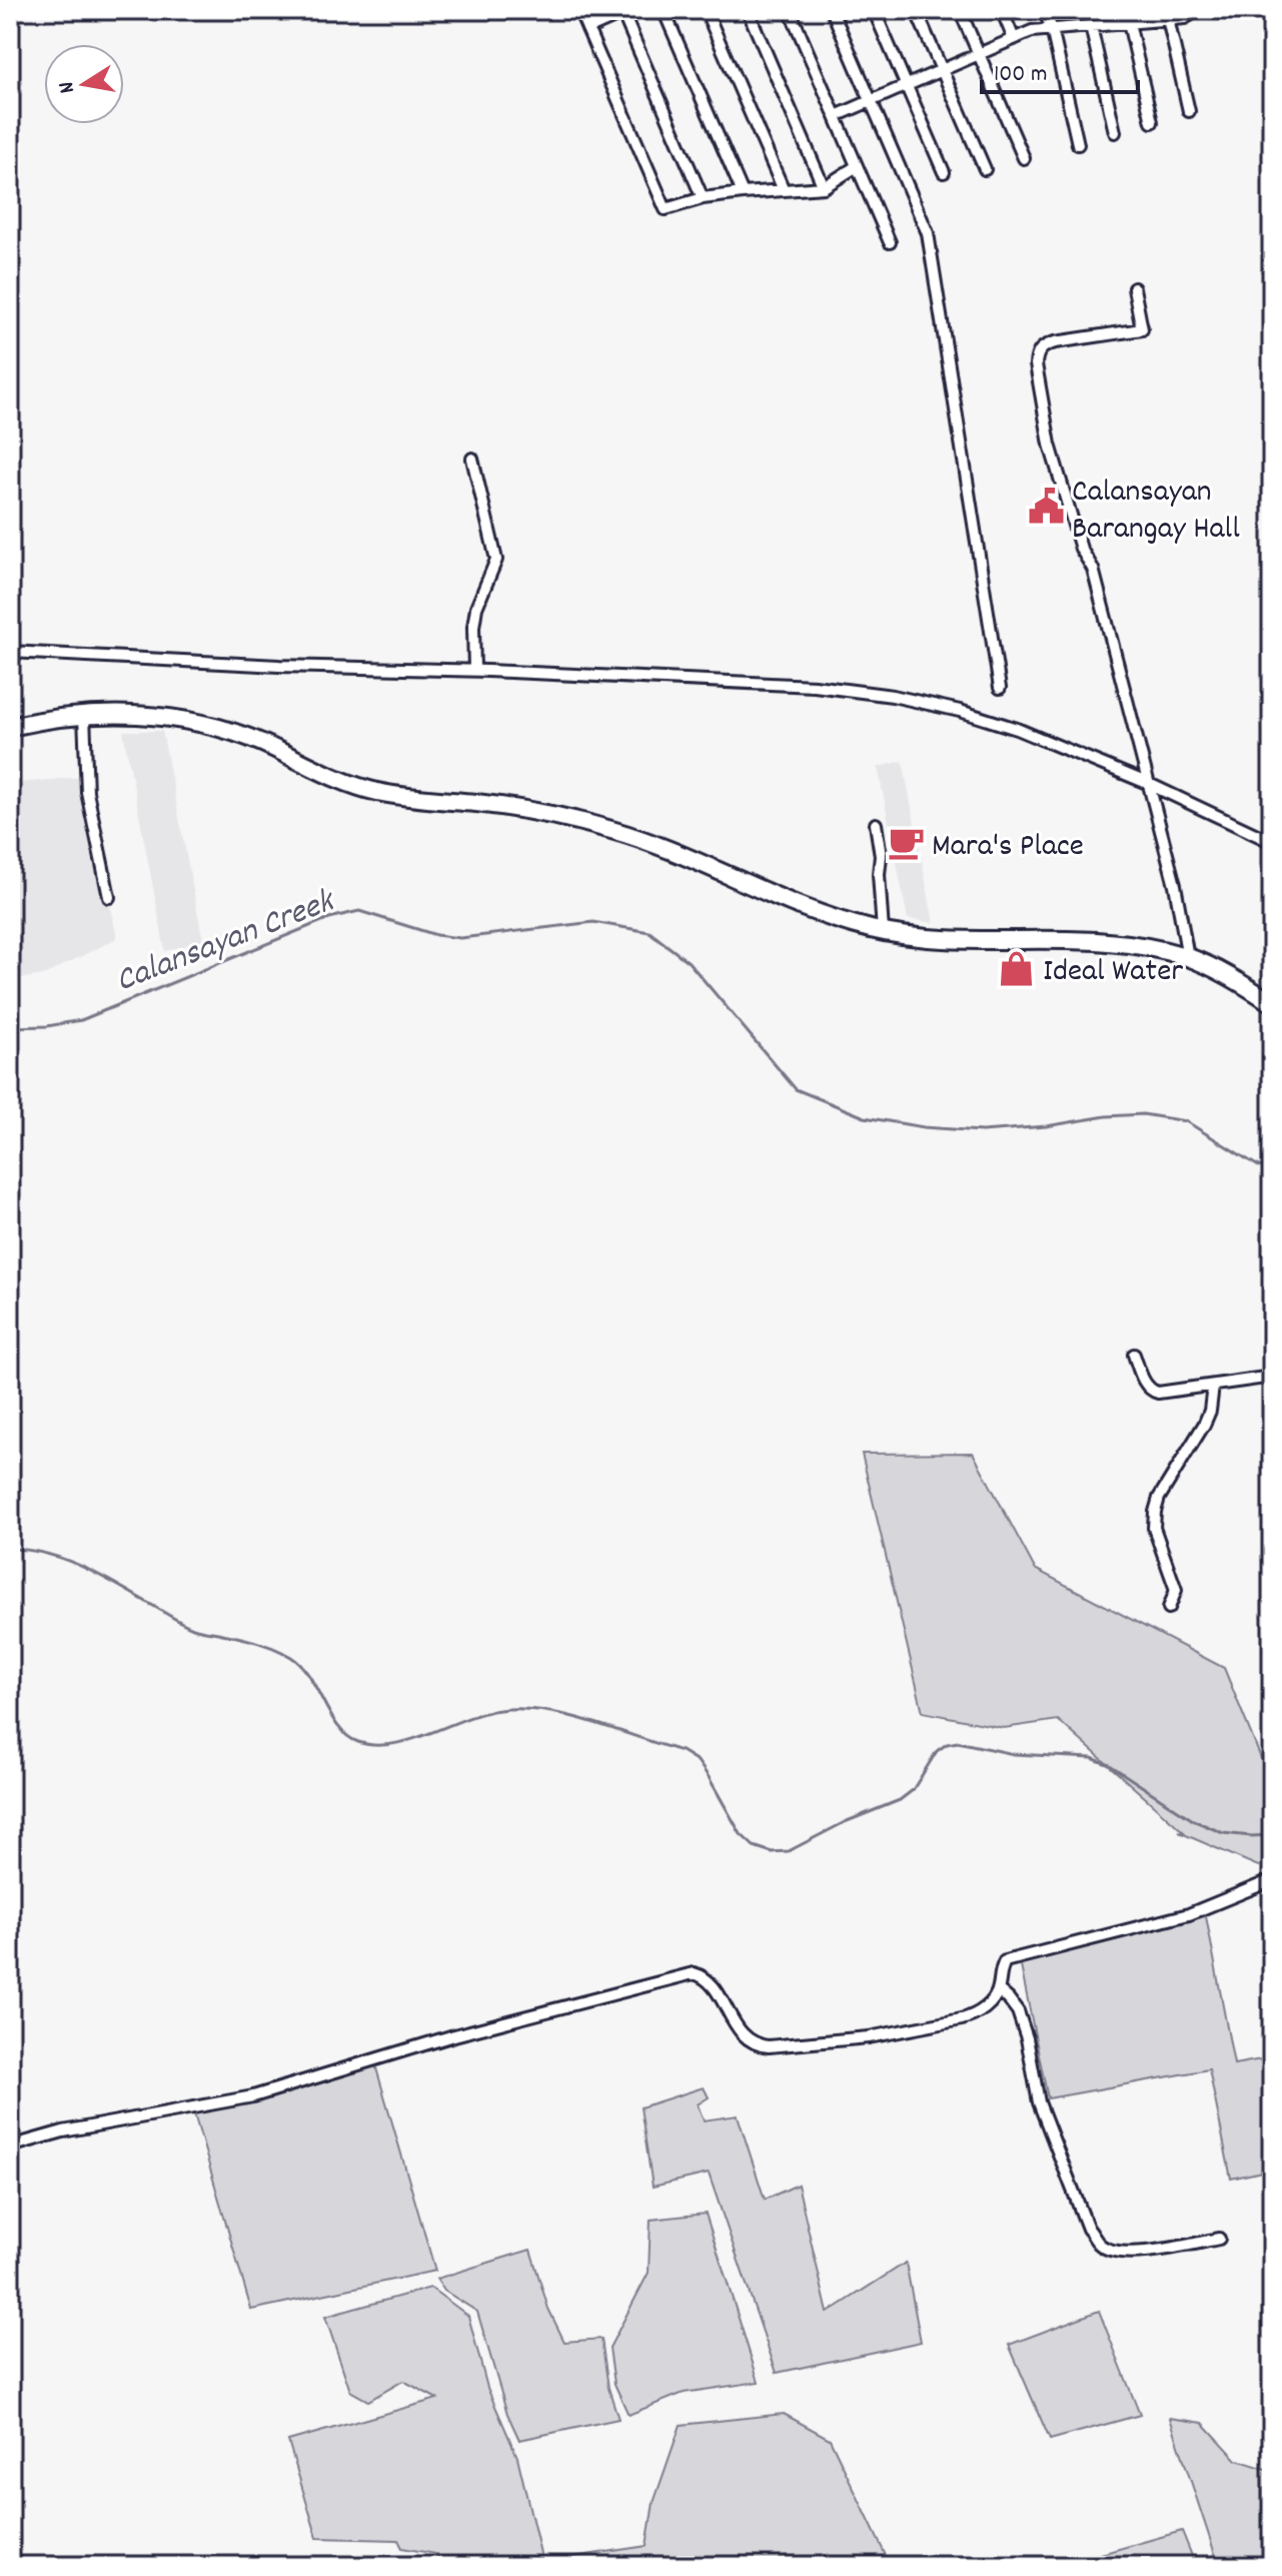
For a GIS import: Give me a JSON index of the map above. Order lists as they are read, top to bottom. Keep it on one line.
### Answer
{"water":["Calansayan Creek"],"places":{"public building":["Calansayan Barangay Hall"],"cafe":["Mara's Place"],"shop":["Ideal Water"]},"scale_bar":"100 m","north":"left"}
